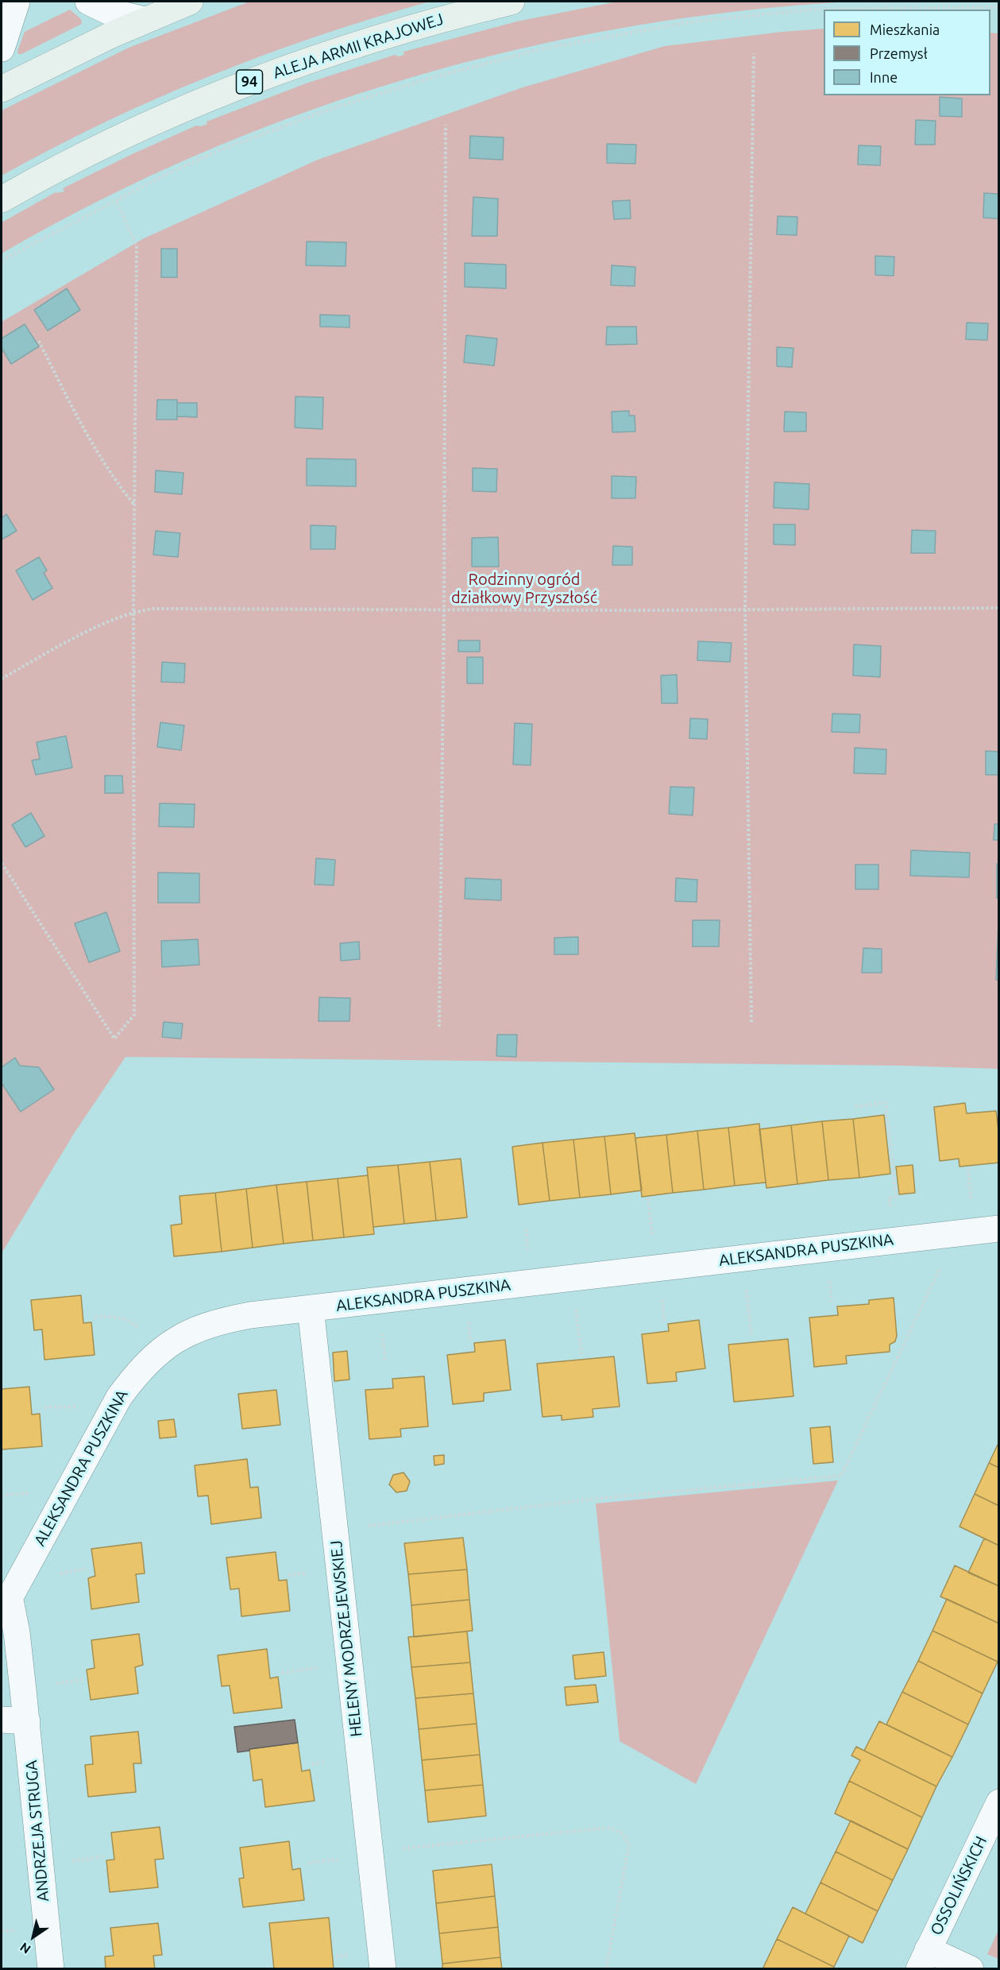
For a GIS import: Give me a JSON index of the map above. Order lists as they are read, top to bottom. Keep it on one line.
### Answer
{"streets":{"main road":["ALEJA ARMII KRAJOWEJ","94"],"street":["ALEKSANDRA PUSZKINA","HELENY MODRZEJEWSKIEJ","ANDRZEJA STRUGA","OSSOLIŃSKICH"]},"crossings":[["ALEKSANDRA PUSZKINA","HELENY MODRZEJEWSKIEJ"],["ALEKSANDRA PUSZKINA","ANDRZEJA STRUGA"]],"parks":["Rodzinny ogród działkowy Przyszłość"],"legend":["Mieszkania","Przemysł","Inne"],"north":"bottom left"}
